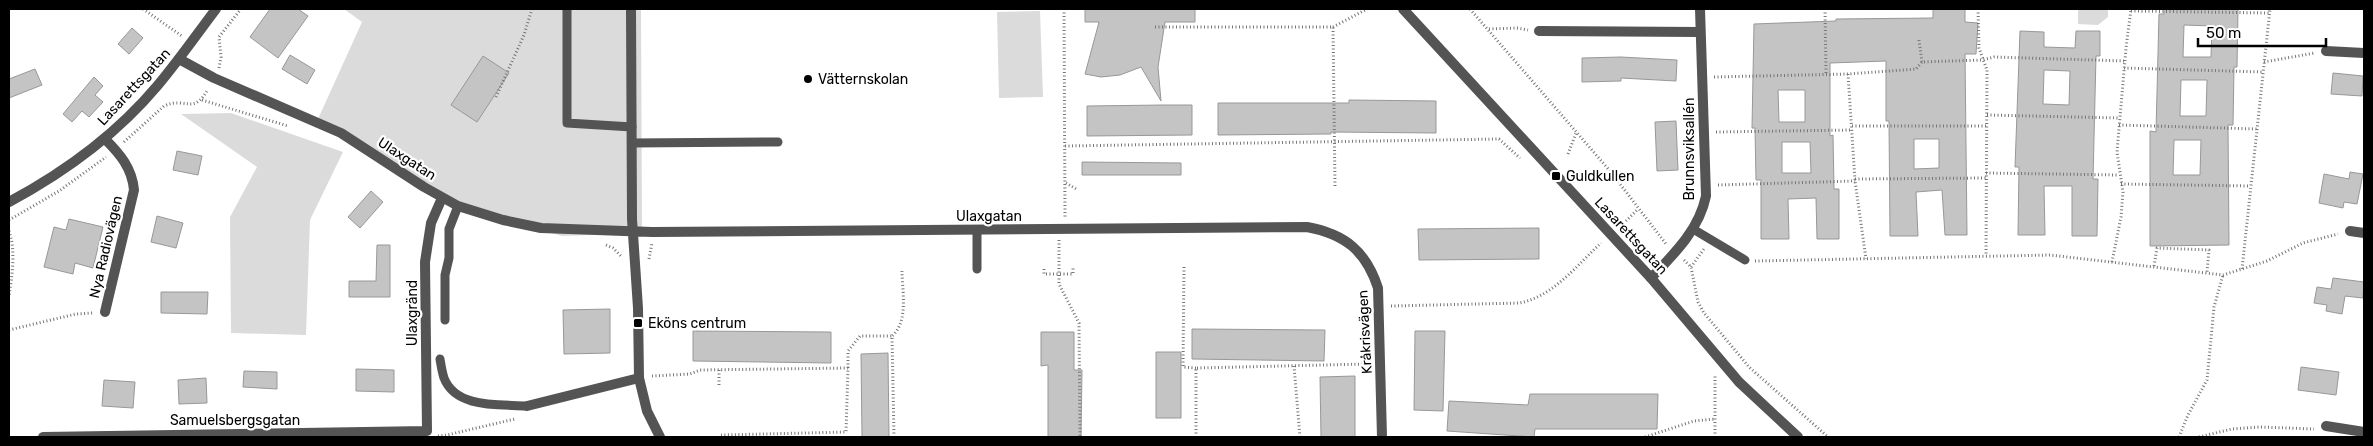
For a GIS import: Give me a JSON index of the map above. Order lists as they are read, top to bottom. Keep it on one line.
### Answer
{"streets":{"street":["Lasarettsgatan","Brunnsviksallén","Ulaxgatan","Nya Radiovägen","Ulaxgränd","Kråkrisvägen","Samuelsbergsgatan"]},"crossings":[["Lasarettsgatan","Brunnsviksallén"],["Lasarettsgatan","Ulaxgatan"],["Lasarettsgatan","Nya Radiovägen"],["Ulaxgatan","Ulaxgränd"],["Ulaxgatan","Kråkrisvägen"],["Ulaxgränd","Samuelsbergsgatan"]],"places":{"other":["Vätternskolan"],"transit":["Guldkullen","Eköns centrum"]},"scale_bar":"50 m"}
